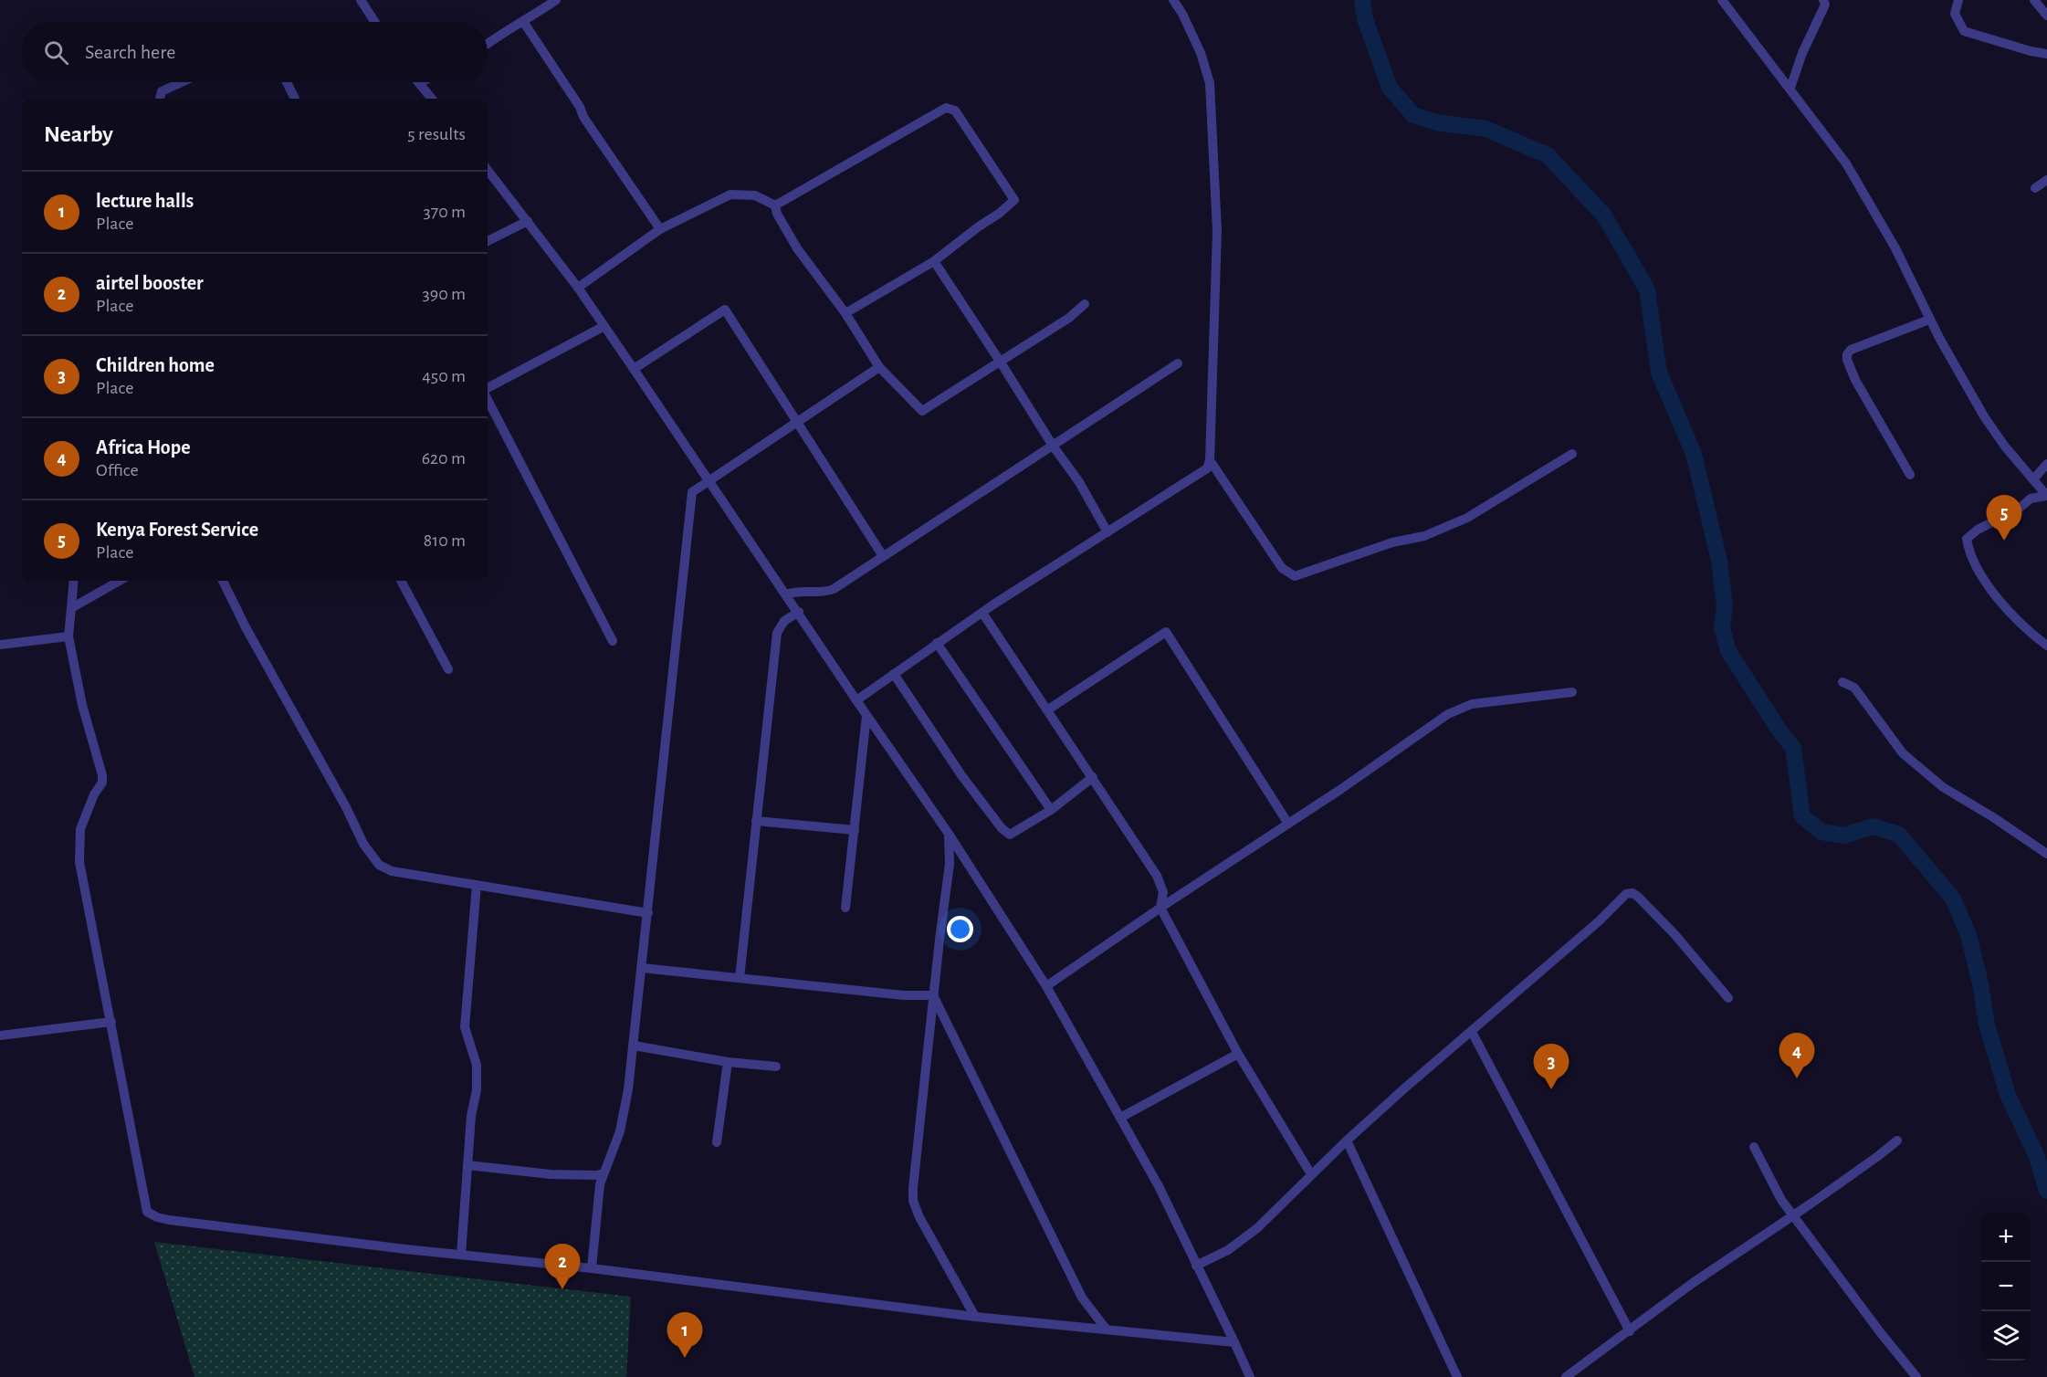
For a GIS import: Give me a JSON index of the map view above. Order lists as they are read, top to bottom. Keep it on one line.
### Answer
{"page":{"search":"Search here","heading":["Nearby","5 results"],"list":[{"mark":"1","name":"lecture halls","note":"Place","value":"370 m"},{"mark":"2","name":"airtel booster","note":"Place","value":"390 m"},{"mark":"3","name":"Children home","note":"Place","value":"450 m"},{"mark":"4","name":"Africa Hope","note":"Office","value":"620 m"},{"mark":"5","name":"Kenya Forest Service","note":"Place","value":"810 m"}],"pins":["5","4","3","2","1"],"map_buttons":["+","−"]}}
